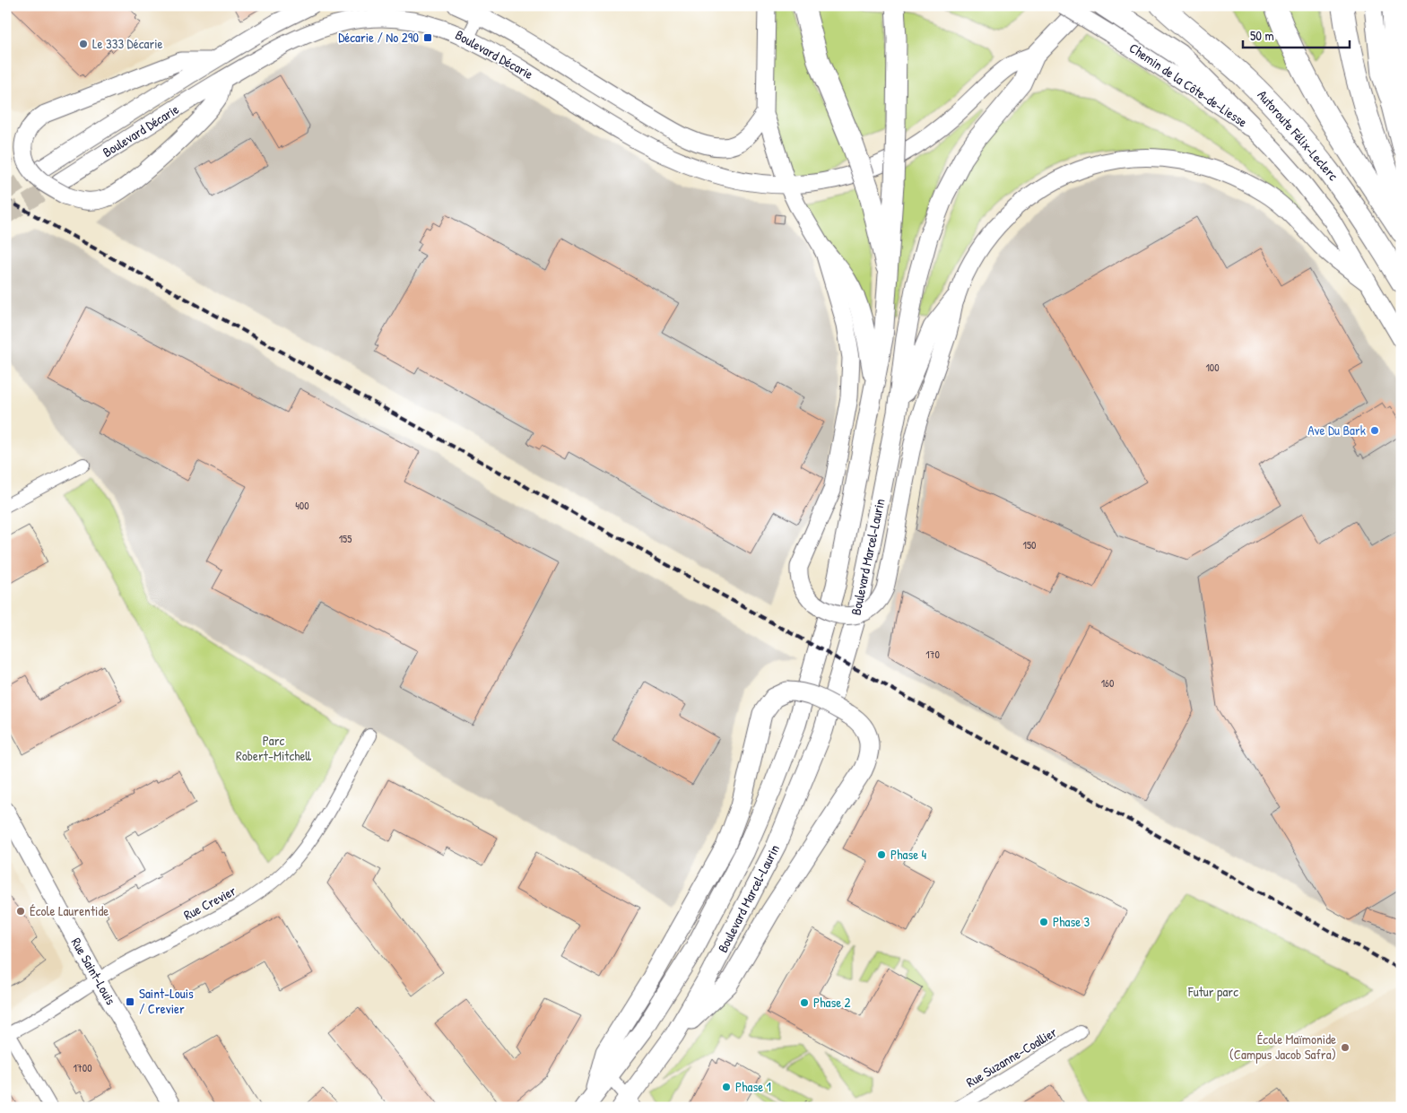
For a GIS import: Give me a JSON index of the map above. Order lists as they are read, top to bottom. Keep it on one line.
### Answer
{"streets":{"highway":["Autoroute Félix-Leclerc"],"main road":["Boulevard Marcel-Laurin"],"street":["Boulevard Décarie","Chemin de la Côte-de-Liesse","Rue Crevier","Rue Saint-Louis","Rue Suzanne-Coallier"]},"crossings":[["Boulevard Décarie","Boulevard Marcel-Laurin"],["Rue Crevier","Rue Saint-Louis"]],"parks":["Parc Robert-Mitchell","Futur parc"],"places":{"transit":["Décarie / No 290","Saint-Louis / Crevier"],"other":["Le 333 Décarie","Ave Du Bark","Phase 4","École Laurentide","Phase 3","Phase 2","École Maïmonide (Campus Jacob Safra)","Phase 1"]},"house_numbers":["100","400","155","150","170","160","1700"],"scale_bar":"50 m"}
